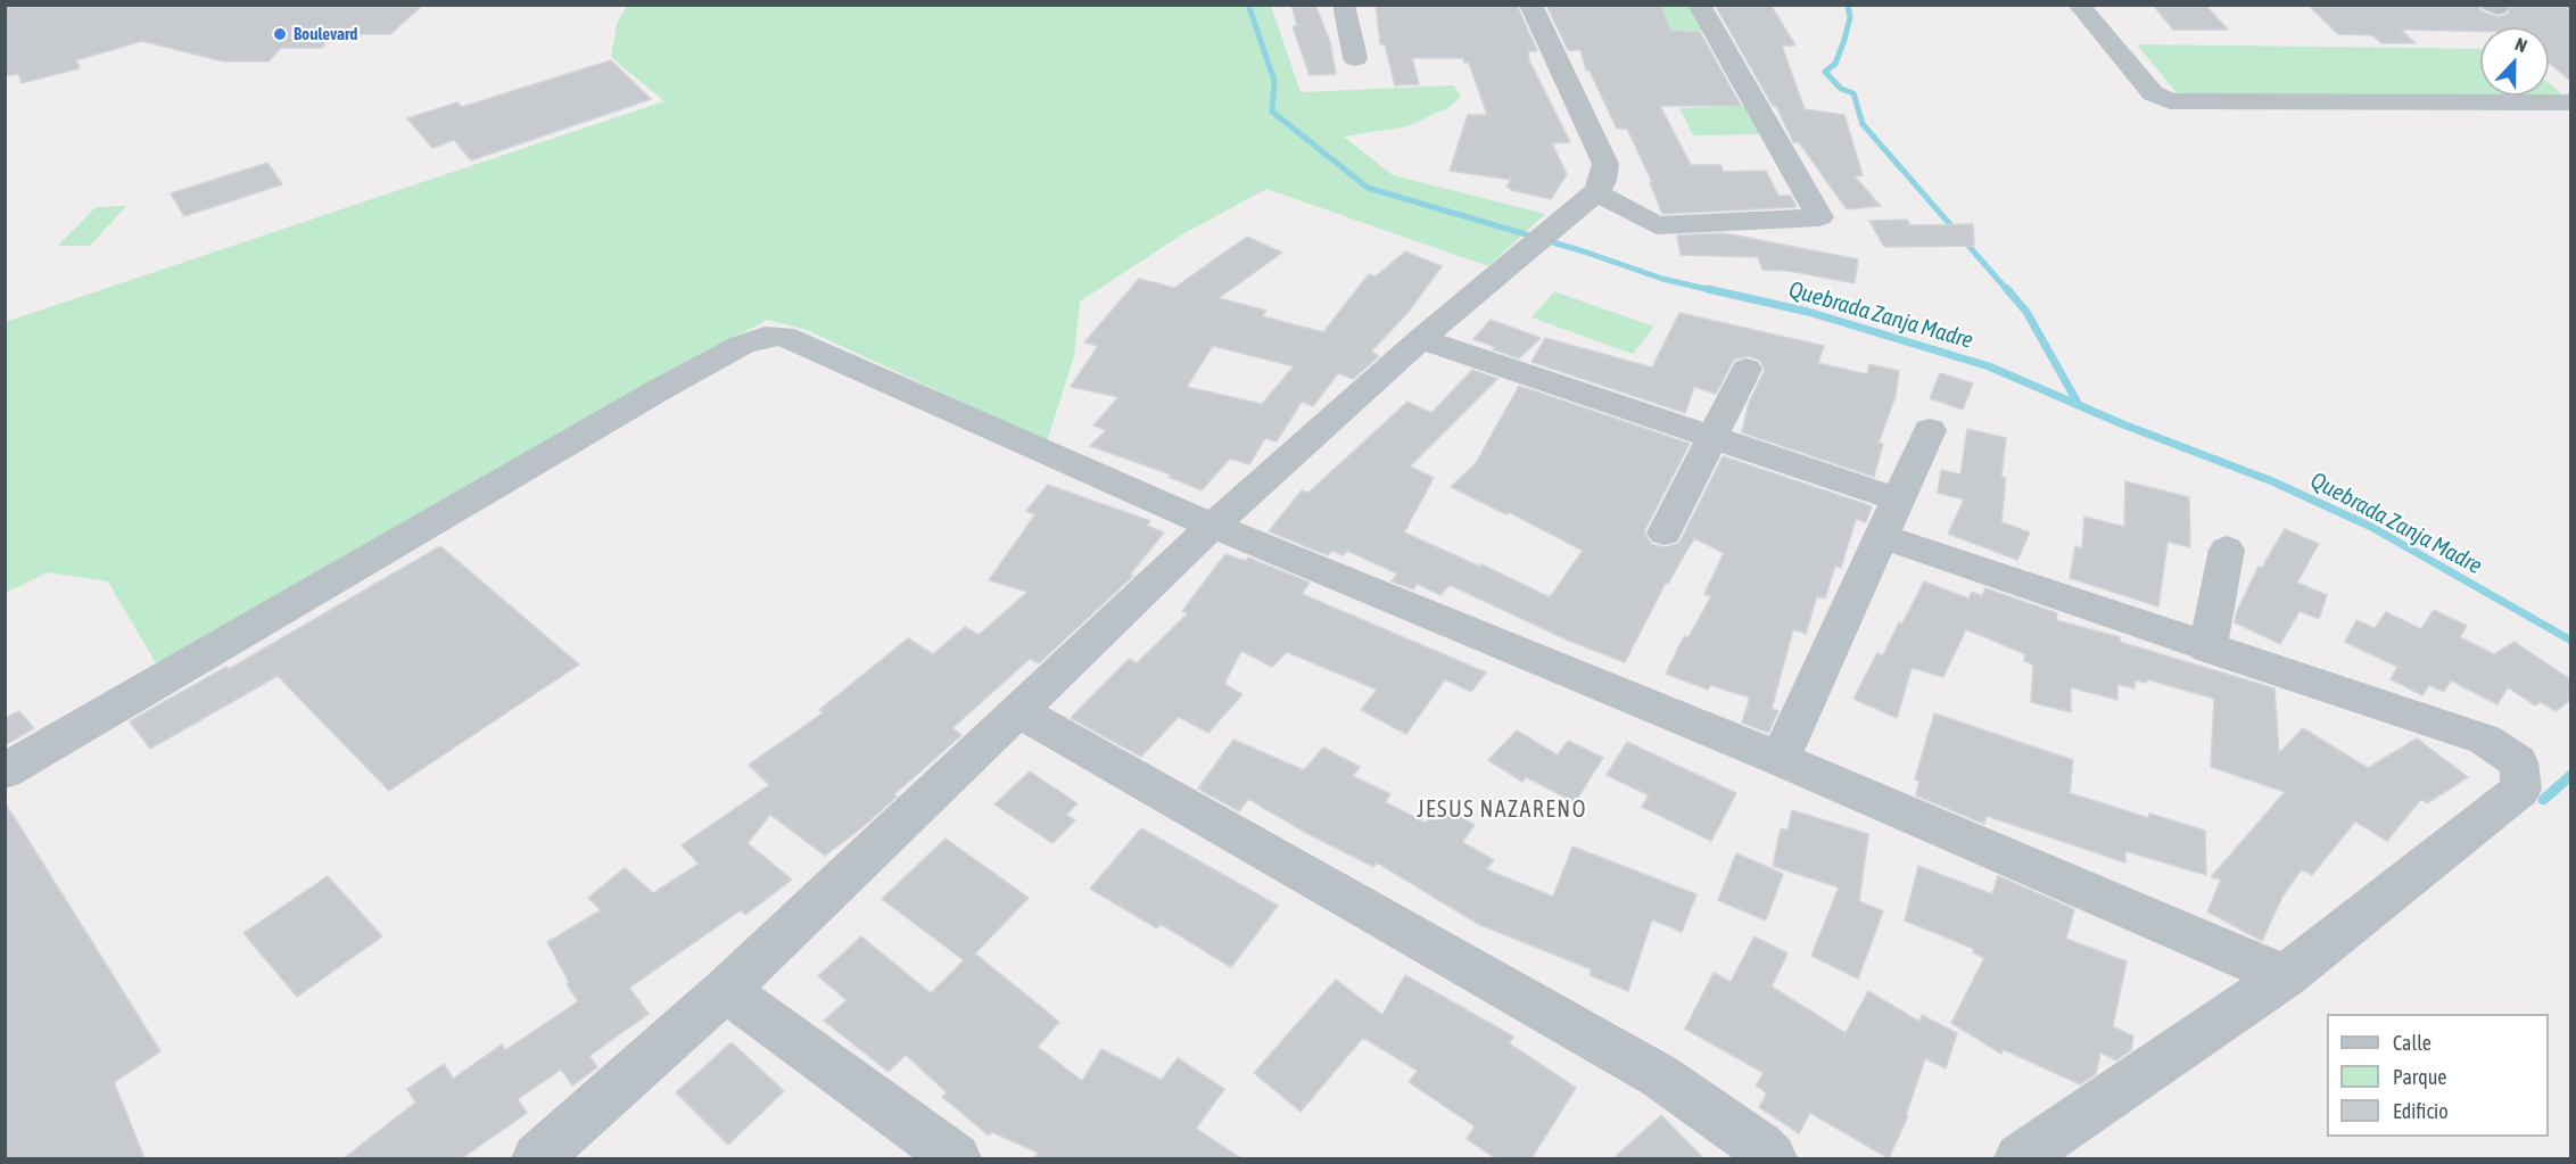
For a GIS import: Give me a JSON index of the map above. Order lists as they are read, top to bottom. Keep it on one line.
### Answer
{"districts":["JESUS NAZARENO"],"water":["Quebrada Zanja Madre"],"places":["Boulevard"],"legend":["Calle","Parque","Edificio"],"north":"top"}
